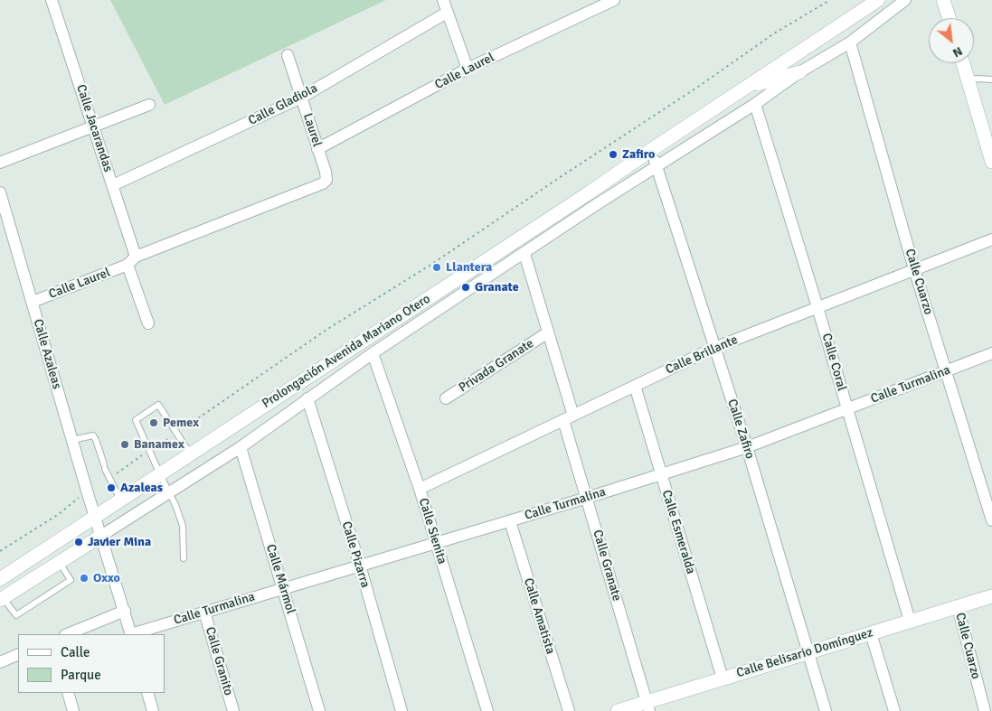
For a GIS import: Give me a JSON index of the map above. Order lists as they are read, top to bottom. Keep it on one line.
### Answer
{"streets":{"main road":["Prolongación Avenida Mariano Otero","Calle Belisario Domínguez"],"street":["Calle Laurel","Calle Gladiola","Calle Jacarandas","Laurel","Calle Cuarzo","Calle Azaleas","Calle Brillante","Calle Coral","Privada Granate","Calle Turmalina","Calle Zafiro","Calle Sienita","Calle Esmeralda","Calle Pizarra","Calle Granate","Calle Mármol","Calle Amatista","Calle Granito"]},"crossings":[["Calle Laurel","Calle Jacarandas"],["Calle Laurel","Laurel"],["Calle Laurel","Calle Azaleas"],["Calle Gladiola","Calle Jacarandas"],["Calle Gladiola","Laurel"],["Calle Cuarzo","Calle Brillante"],["Calle Cuarzo","Calle Turmalina"],["Calle Cuarzo","Calle Belisario Domínguez"],["Prolongación Avenida Mariano Otero","Calle Azaleas"],["Prolongación Avenida Mariano Otero","Calle Zafiro"],["Calle Azaleas","Calle Turmalina"],["Calle Brillante","Calle Coral"],["Calle Brillante","Calle Zafiro"],["Calle Brillante","Calle Sienita"],["Calle Brillante","Calle Esmeralda"],["Calle Brillante","Calle Granate"],["Calle Coral","Calle Turmalina"],["Calle Coral","Calle Belisario Domínguez"],["Privada Granate","Calle Granate"],["Calle Turmalina","Calle Zafiro"],["Calle Turmalina","Calle Sienita"],["Calle Turmalina","Calle Esmeralda"],["Calle Turmalina","Calle Pizarra"],["Calle Turmalina","Calle Granate"],["Calle Turmalina","Calle Mármol"],["Calle Turmalina","Calle Amatista"],["Calle Turmalina","Calle Granito"],["Calle Zafiro","Calle Belisario Domínguez"],["Calle Esmeralda","Calle Belisario Domínguez"],["Calle Granate","Calle Belisario Domínguez"]],"places":["Zafiro","Llantera","Granate","Pemex","Banamex","Azaleas","Javier Mina","Oxxo"],"legend":["Calle","Parque"],"north":"bottom right"}
